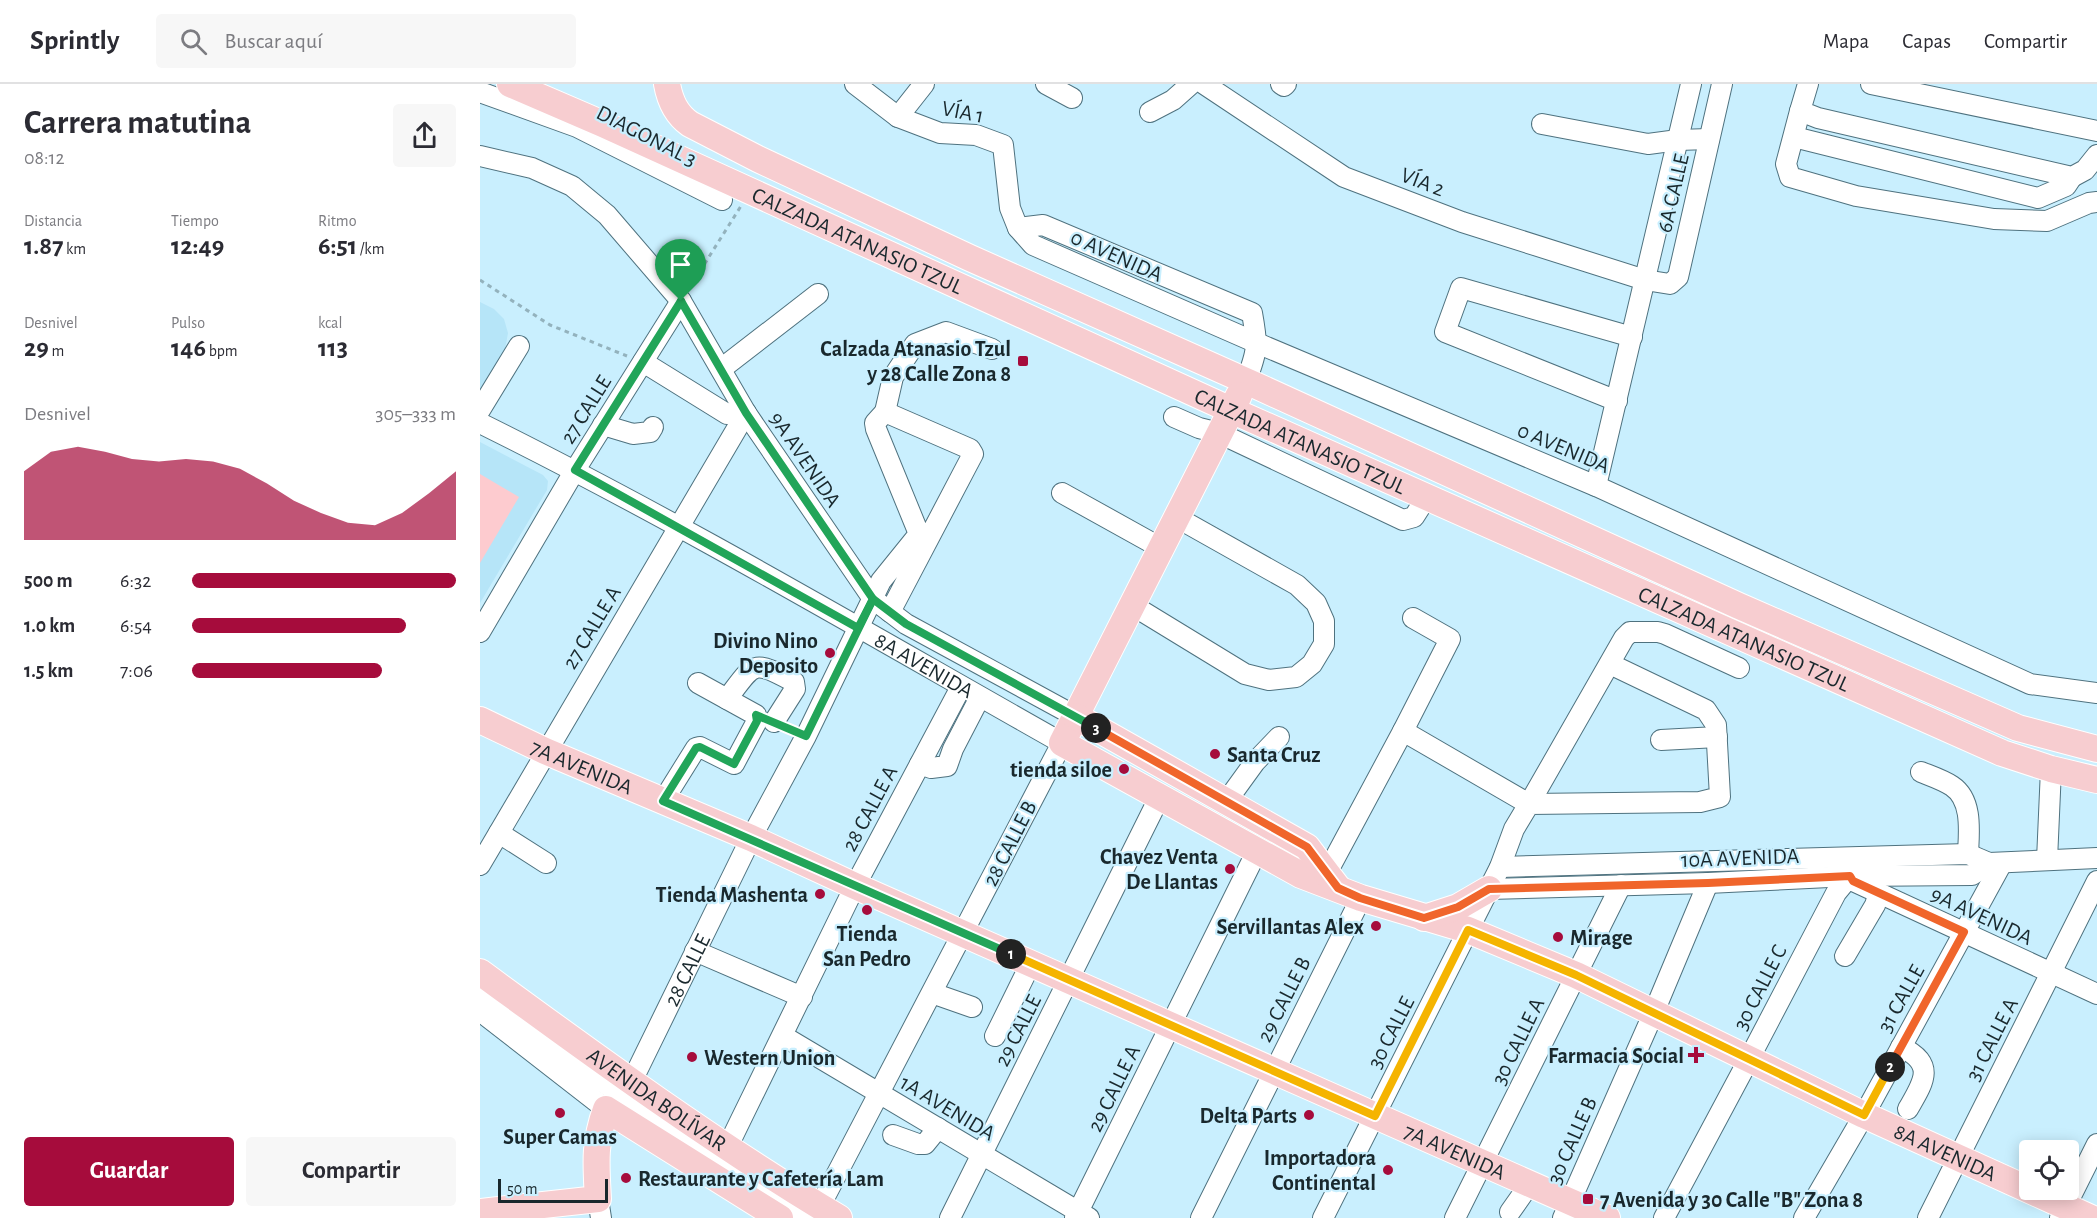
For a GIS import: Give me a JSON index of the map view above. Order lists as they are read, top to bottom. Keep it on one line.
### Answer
{"streets":{"main road":["CALZADA ATANASIO TZUL","8A AVENIDA","7A AVENIDA","28 CALLE B","AVENIDA BOLÍVAR"],"street":["VÍA 1","DIAGONAL 3","VÍA 2","6A CALLE","0 AVENIDA","27 CALLE","9A AVENIDA","27 CALLE A","28 CALLE A","10A AVENIDA","28 CALLE","30 CALLE C","31 CALLE","29 CALLE B","29 CALLE","30 CALLE","31 CALLE A","30 CALLE A","29 CALLE A","1A AVENIDA","30 CALLE B"]},"crossings":[["VÍA 1","0 AVENIDA"],["VÍA 2","6A CALLE"],["6A CALLE","0 AVENIDA"],["CALZADA ATANASIO TZUL","28 CALLE B"],["0 AVENIDA","28 CALLE B"],["27 CALLE","9A AVENIDA"],["27 CALLE","8A AVENIDA"],["9A AVENIDA","27 CALLE A"],["9A AVENIDA","8A AVENIDA"],["9A AVENIDA","10A AVENIDA"],["9A AVENIDA","28 CALLE"],["9A AVENIDA","30 CALLE C"],["9A AVENIDA","31 CALLE"],["9A AVENIDA","31 CALLE A"],["27 CALLE A","8A AVENIDA"],["27 CALLE A","7A AVENIDA"],["8A AVENIDA","28 CALLE A"],["8A AVENIDA","28 CALLE B"],["8A AVENIDA","28 CALLE"],["8A AVENIDA","30 CALLE C"],["8A AVENIDA","31 CALLE"],["8A AVENIDA","29 CALLE B"],["8A AVENIDA","29 CALLE"],["8A AVENIDA","30 CALLE"],["8A AVENIDA","31 CALLE A"],["8A AVENIDA","30 CALLE A"],["8A AVENIDA","29 CALLE A"],["8A AVENIDA","30 CALLE B"],["7A AVENIDA","28 CALLE A"],["7A AVENIDA","28 CALLE B"],["7A AVENIDA","28 CALLE"],["7A AVENIDA","29 CALLE B"],["7A AVENIDA","29 CALLE"],["7A AVENIDA","30 CALLE"],["7A AVENIDA","30 CALLE A"],["7A AVENIDA","29 CALLE A"],["7A AVENIDA","30 CALLE B"],["28 CALLE A","AVENIDA BOLÍVAR"],["28 CALLE A","1A AVENIDA"],["28 CALLE B","AVENIDA BOLÍVAR"],["28 CALLE B","1A AVENIDA"],["10A AVENIDA","30 CALLE C"],["10A AVENIDA","31 CALLE"],["10A AVENIDA","30 CALLE"],["10A AVENIDA","30 CALLE A"],["10A AVENIDA","30 CALLE B"],["28 CALLE","AVENIDA BOLÍVAR"],["29 CALLE","1A AVENIDA"],["29 CALLE A","1A AVENIDA"]],"places":{"transit":["Calzada Atanasio Tzul y 28 Calle Zona 8","7 Avenida y 30 Calle \"B\" Zona 8"],"other":["Divino Nino Deposito","Santa Cruz","tienda siloe","Chavez Venta De Llantas","Tienda Mashenta","Tienda San Pedro","Servillantas Alex","Mirage","Western Union","Super Camas","Delta Parts","Importadora Continental","Restaurante y Cafetería Lam"],"health":["Farmacia Social"]},"scale_bar":"50 m","page":{"header":"Sprintly","search":"Buscar aquí","nav":["Mapa","Capas","Compartir"],"heading":["Carrera matutina","08:12"],"stats":[["Distancia","1.87 km"],["Tiempo","12:49"],["Ritmo","6:51 /km"],["Desnivel","29 m"],["Pulso","146 bpm"],["kcal","113"]],"chart":["Desnivel","305–333 m"],"list":[{"name":"500 m","note":"6:32"},{"name":"1.0 km","note":"6:54"},{"name":"1.5 km","note":"7:06"}],"pins":["3","1","2"],"buttons":["Guardar","Compartir"],"scale":"50 m"}}
